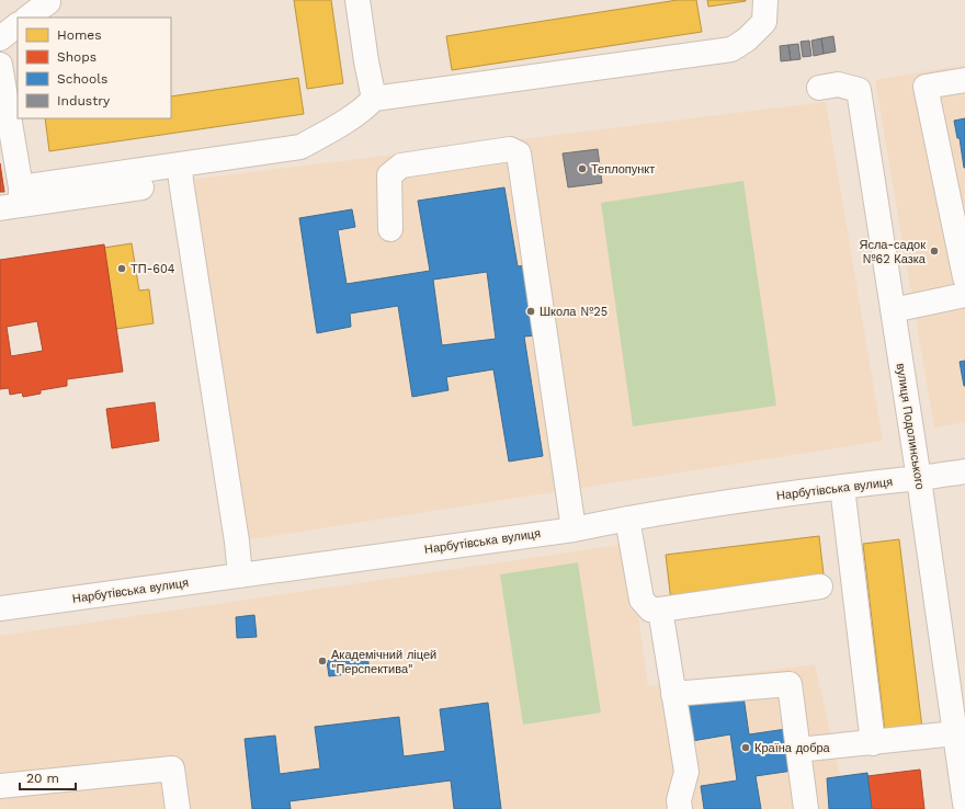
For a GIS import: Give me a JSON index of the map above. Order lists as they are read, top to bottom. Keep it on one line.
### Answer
{"streets":{"street":["вулиця Подолинського","Нарбутівська вулиця"]},"crossings":[["вулиця Подолинського","Нарбутівська вулиця"]],"places":["Теплопункт","Ясла-садок №62 Казка","ТП-604","Школа №25","Академічний ліцей \"Перспектива\"","Країна добра"],"legend":["Homes","Shops","Schools","Industry"],"scale_bar":"20 m"}
